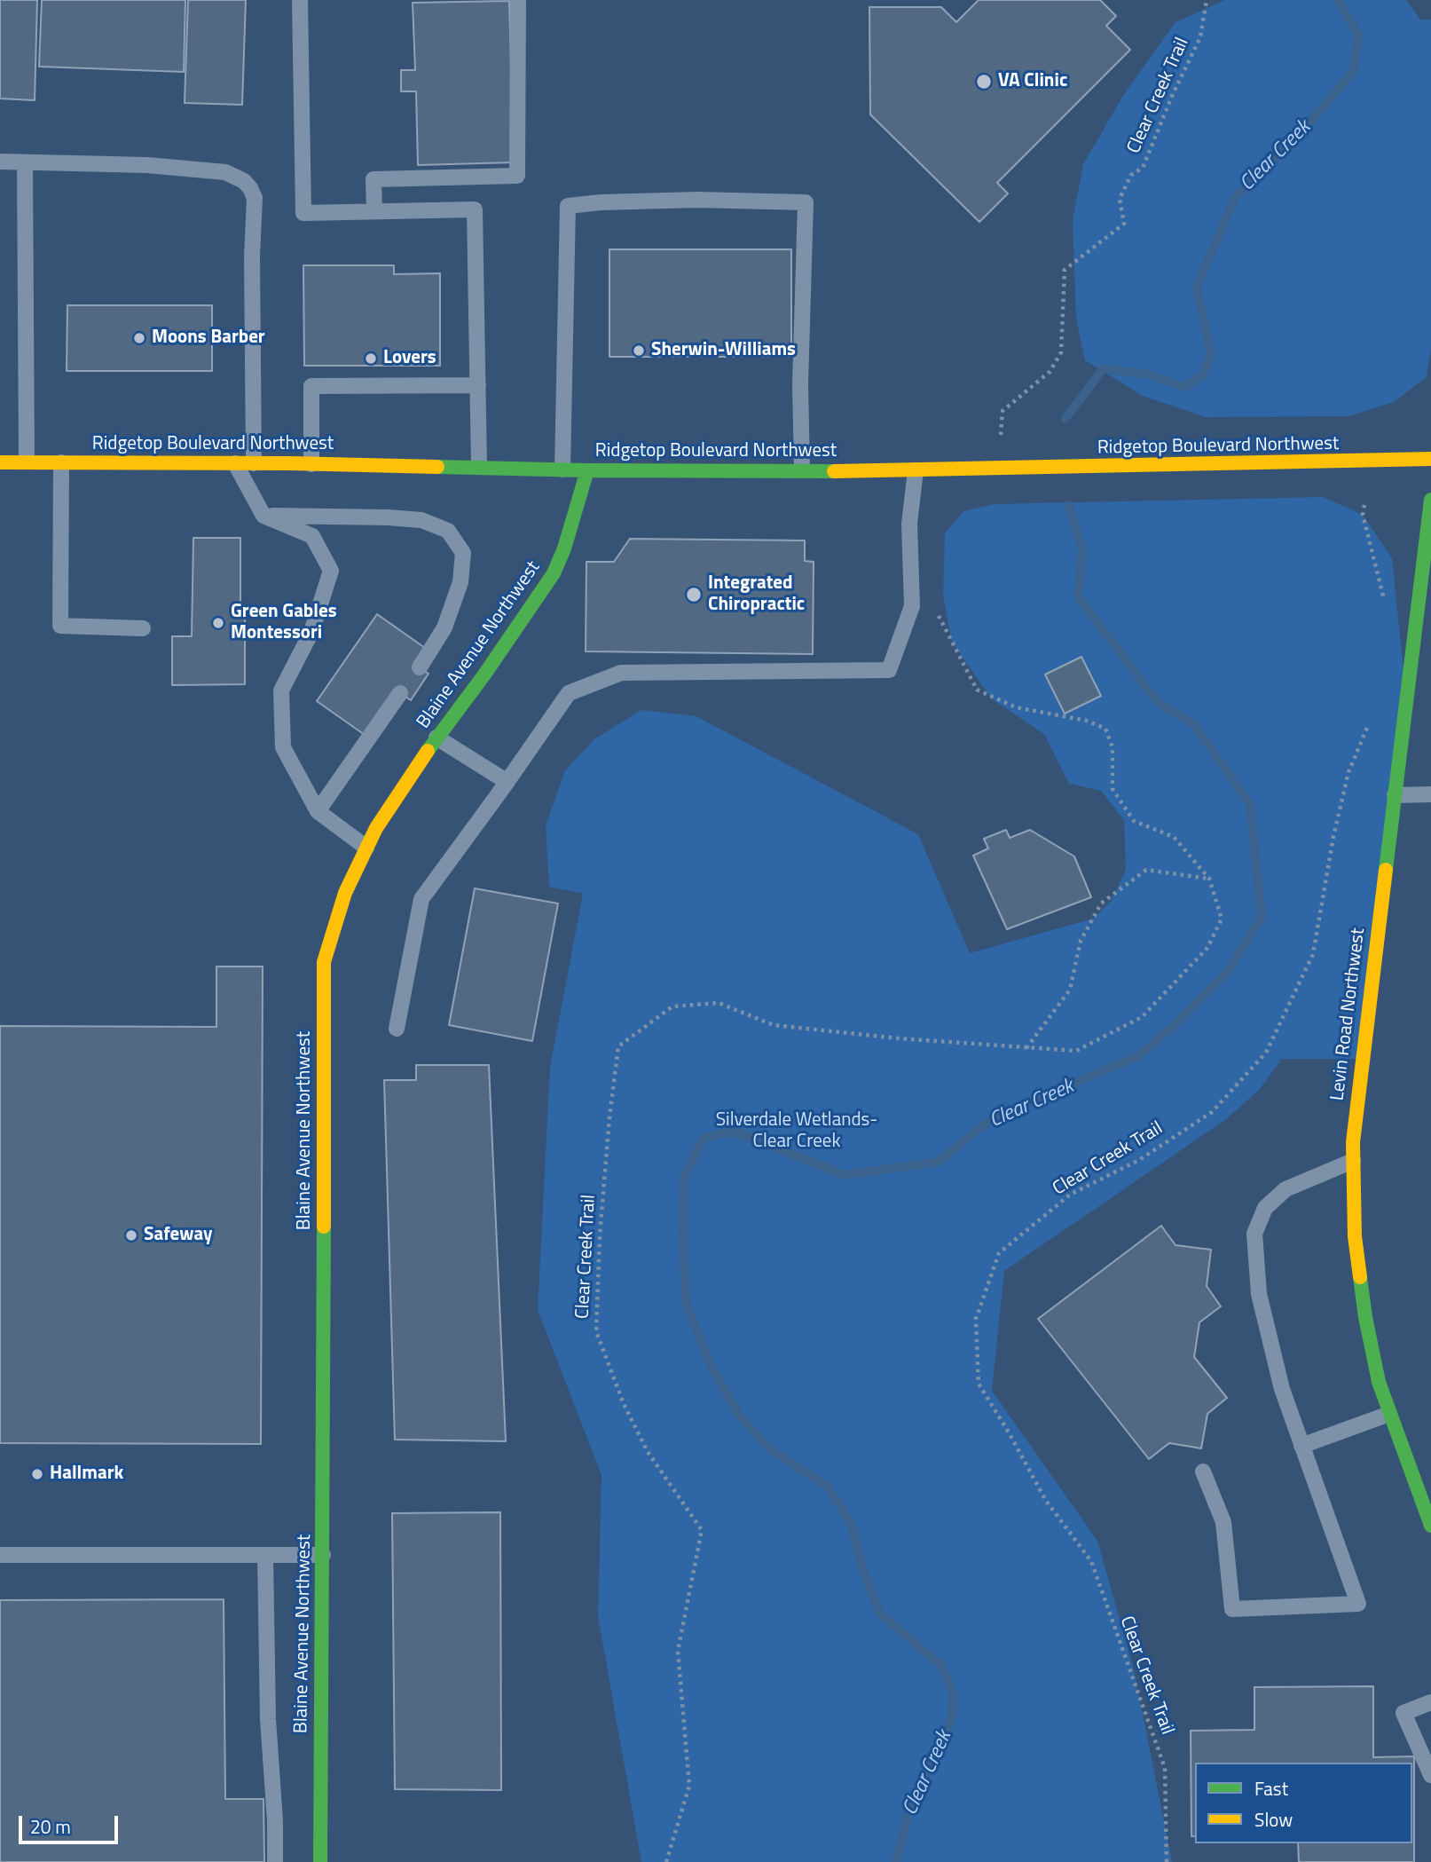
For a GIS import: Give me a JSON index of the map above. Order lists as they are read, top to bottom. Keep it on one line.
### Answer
{"streets":{"street":["Ridgetop Boulevard Northwest","Blaine Avenue Northwest","Levin Road Northwest"],"path":["Clear Creek Trail"]},"crossings":[["Ridgetop Boulevard Northwest","Blaine Avenue Northwest"]],"water":["Clear Creek"],"parks":["Silverdale Wetlands- Clear Creek"],"places":["VA Clinic","Moons Barber","Sherwin-Williams","Lovers","Integrated Chiropractic","Green Gables Montessori","Safeway","Hallmark"],"legend":["Fast","Slow"],"scale_bar":"20 m"}
